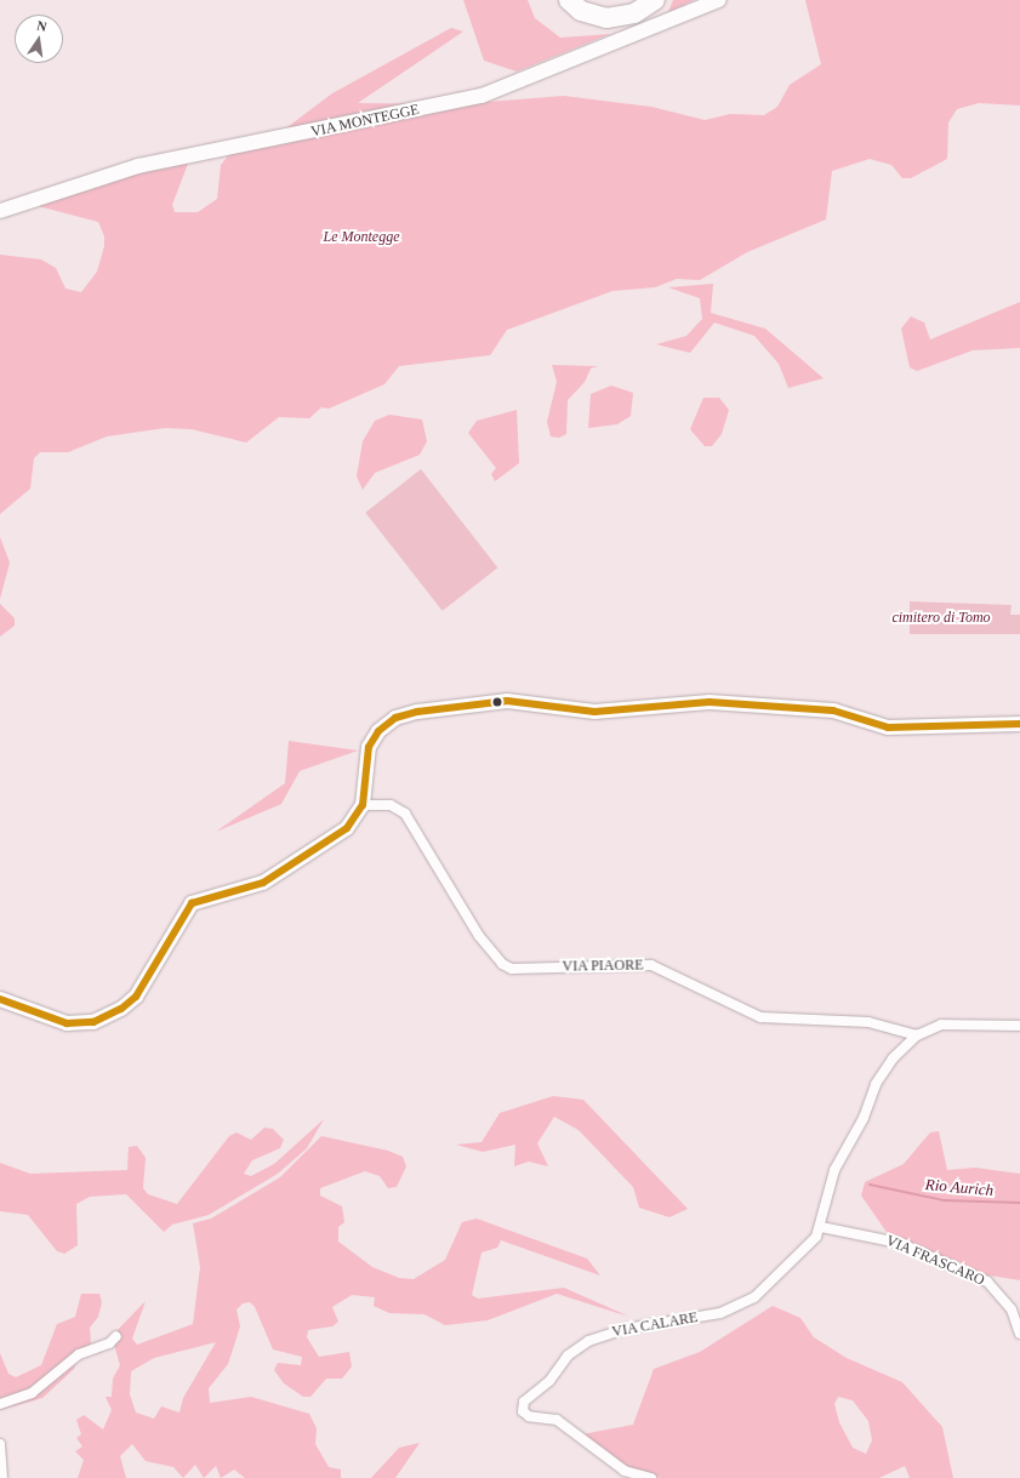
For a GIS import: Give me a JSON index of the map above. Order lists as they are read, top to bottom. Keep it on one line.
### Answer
{"streets":{"street":["VIA MONTEGGE","VIA PIAORE","VIA FRASCARO","VIA CALARE"]},"crossings":[["VIA FRASCARO","VIA CALARE"]],"water":["Rio Aurich"],"parks":["Le Montegge","cimitero di Tomo"],"north":"top"}
